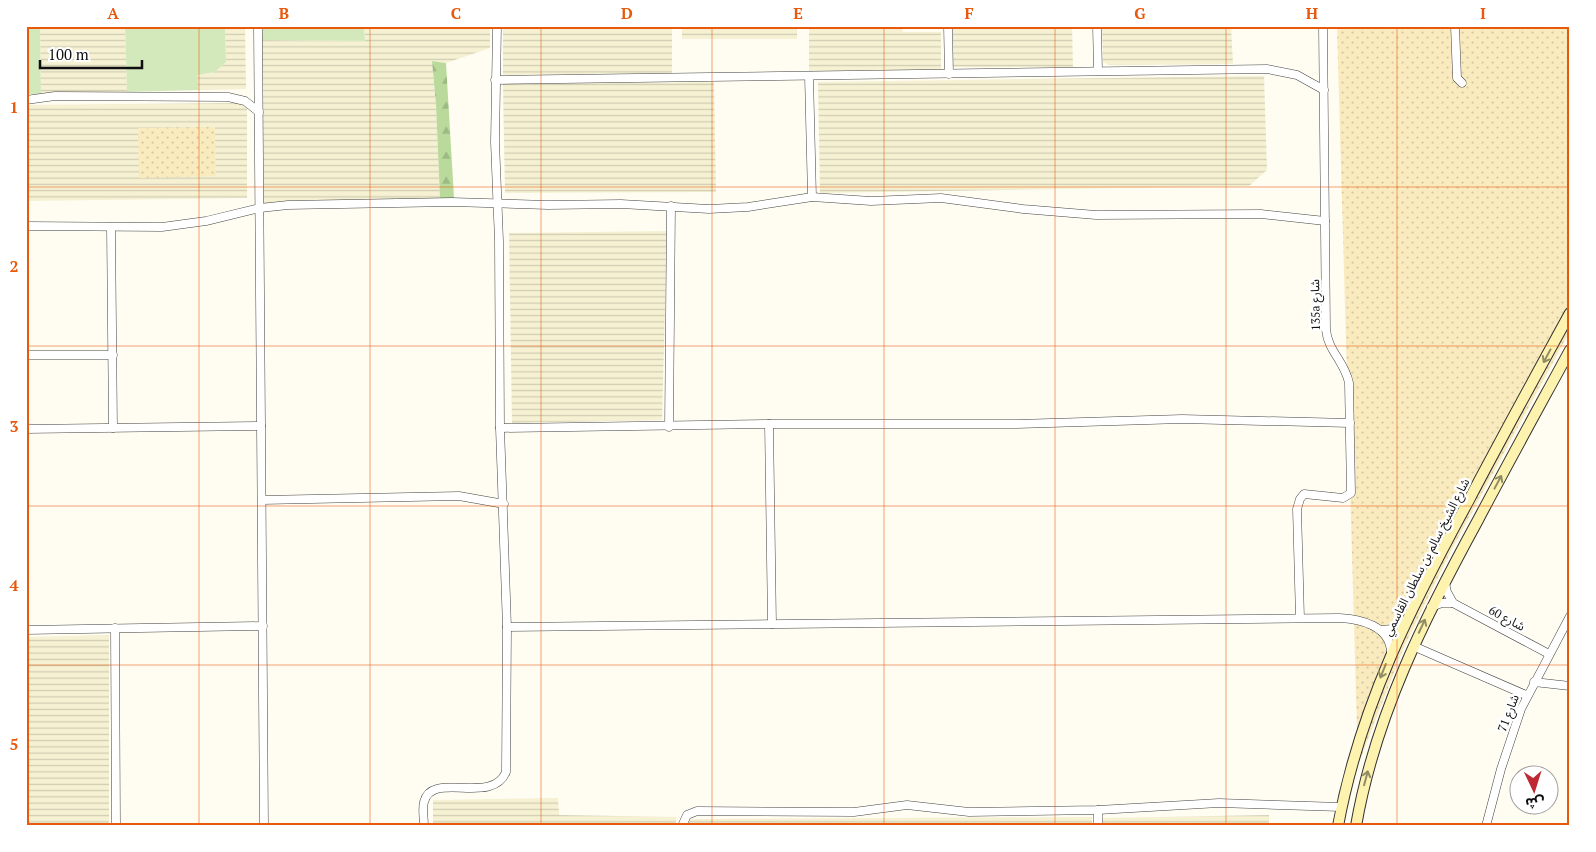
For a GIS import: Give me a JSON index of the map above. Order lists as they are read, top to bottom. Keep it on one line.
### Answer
{"streets":{"street":["135a شارع","شارع الشيخ سالم بن سلطان القاسمي","شارع 60","شارع 71"]},"crossings":[["شارع 60","شارع 71"]],"scale_bar":"100 m","north":"bottom","grid":{"columns":["A","B","C","D","E","F","G","H","I"],"rows":["1","2","3","4","5"]}}
